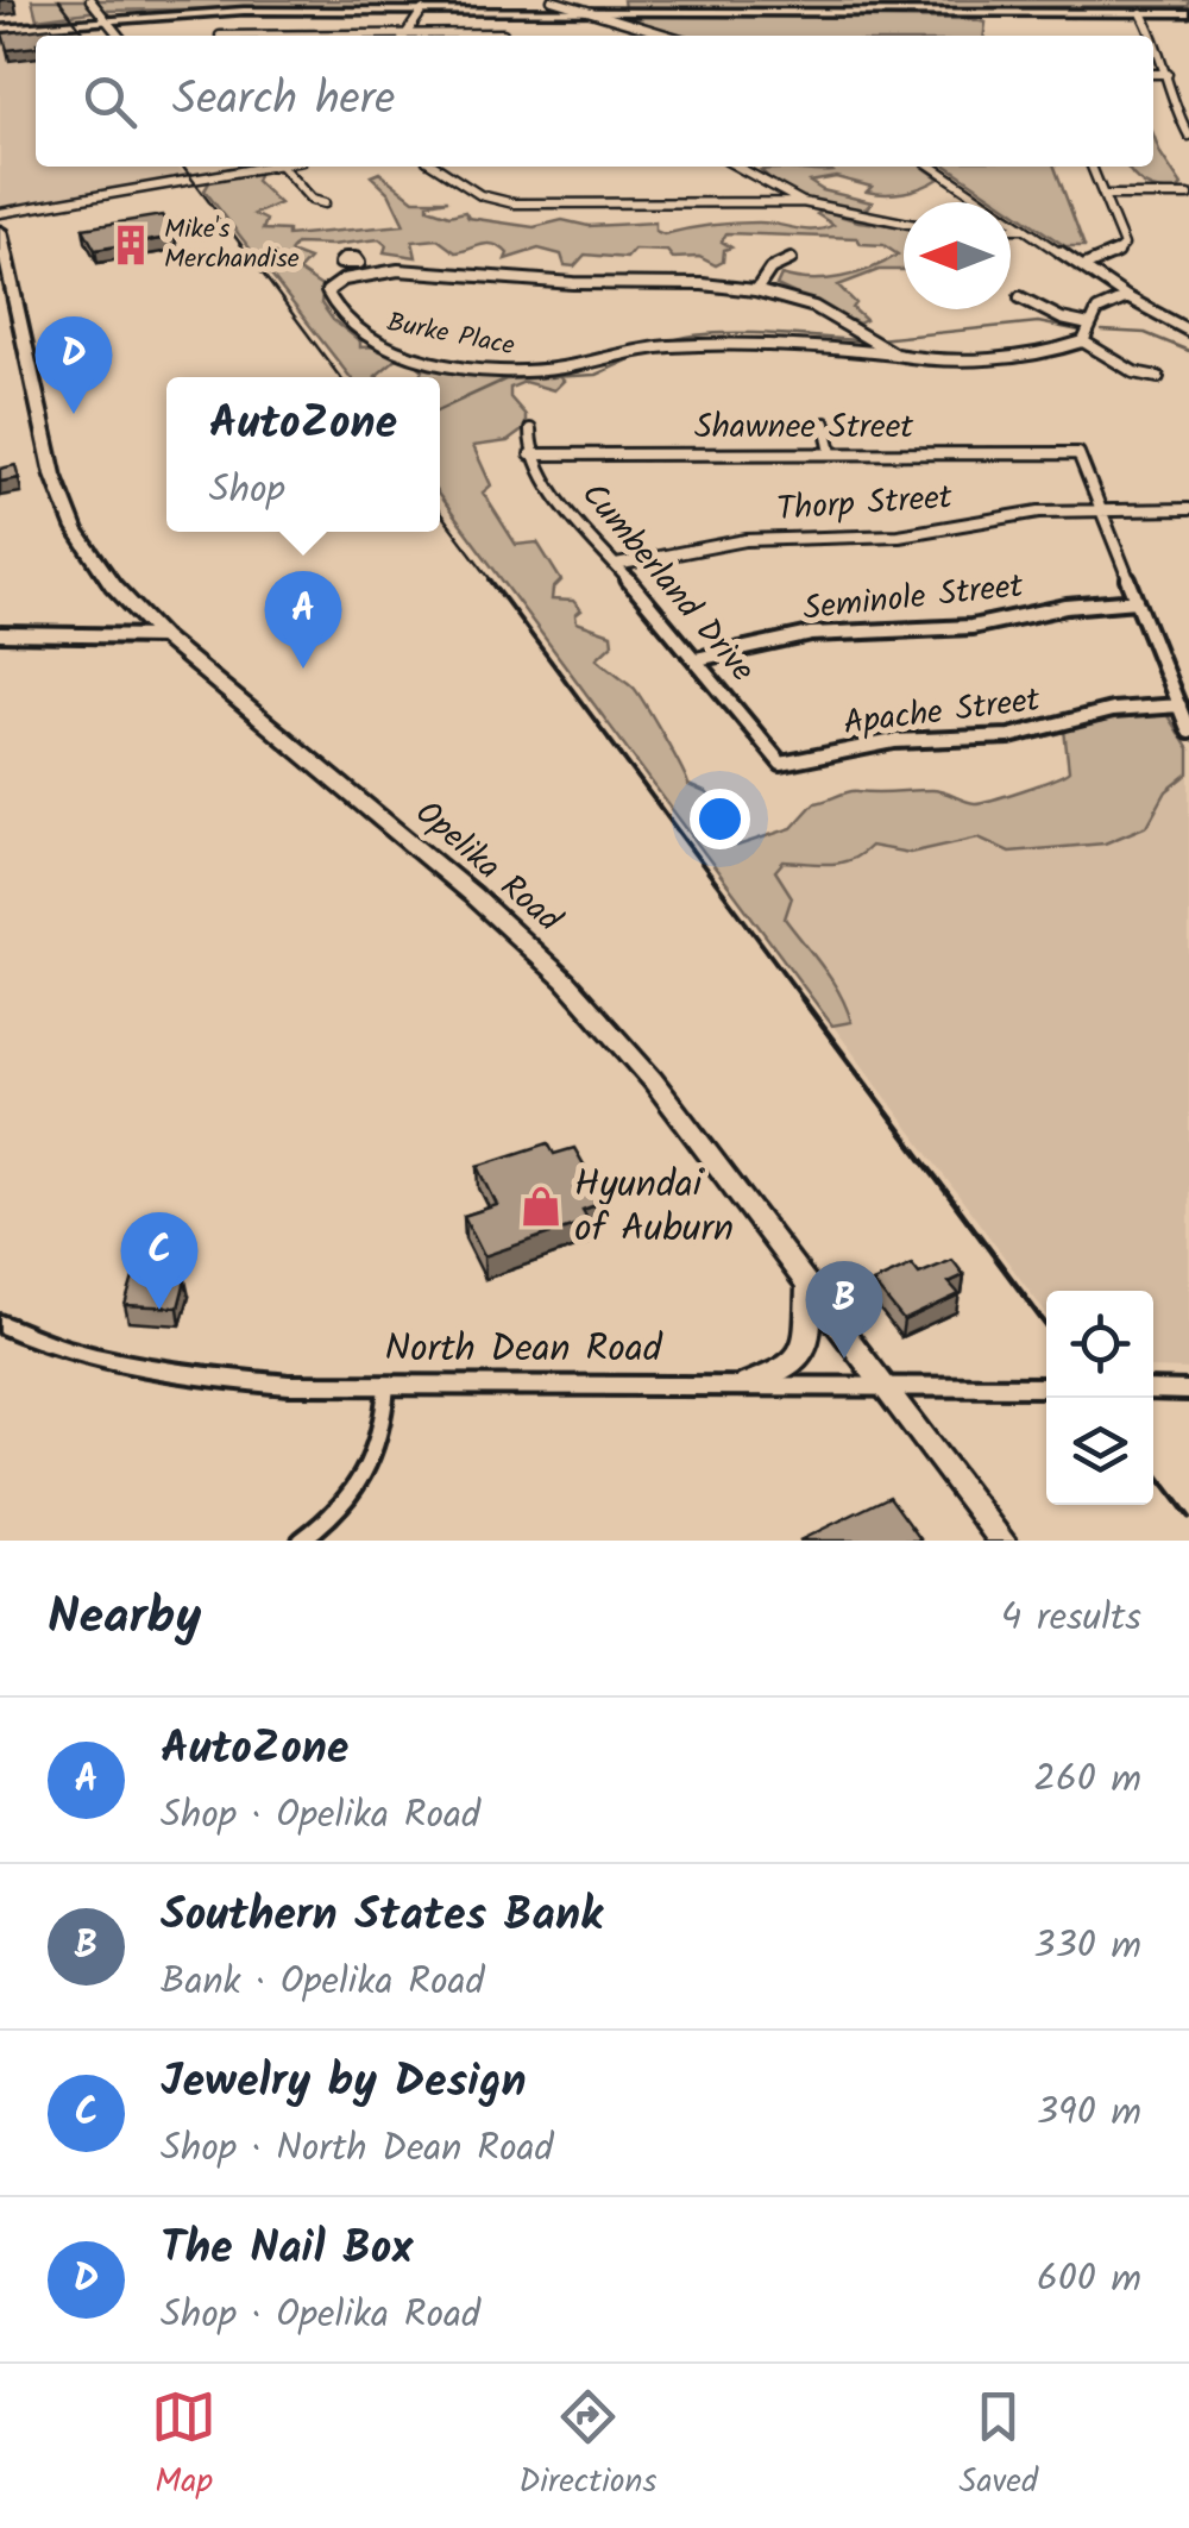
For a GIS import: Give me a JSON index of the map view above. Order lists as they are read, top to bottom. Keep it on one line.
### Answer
{"streets":{"main road":["Opelika Road"],"street":["Burke Place","Shawnee Street","Thorp Street","Cumberland Drive","Seminole Street","Apache Street","North Dean Road"]},"crossings":[["Shawnee Street","Thorp Street"],["Shawnee Street","Cumberland Drive"],["Thorp Street","Cumberland Drive"],["Cumberland Drive","Seminole Street"],["Cumberland Drive","Apache Street"],["Opelika Road","North Dean Road"]],"places":{"building":["Mike's Merchandise"],"shop":["Hyundai of Auburn"]},"north":"left","page":{"search":"Search here","pins":["D","A","C","B"],"popup":["AutoZone","Shop"],"heading":["Nearby","4 results"],"list":[{"mark":"A","name":"AutoZone","note":"Shop · Opelika Road","value":"260 m"},{"mark":"B","name":"Southern States Bank","note":"Bank · Opelika Road","value":"330 m"},{"mark":"C","name":"Jewelry by Design","note":"Shop · North Dean Road","value":"390 m"},{"mark":"D","name":"The Nail Box","note":"Shop · Opelika Road","value":"600 m"}],"nav":["Map","Directions","Saved"]}}
